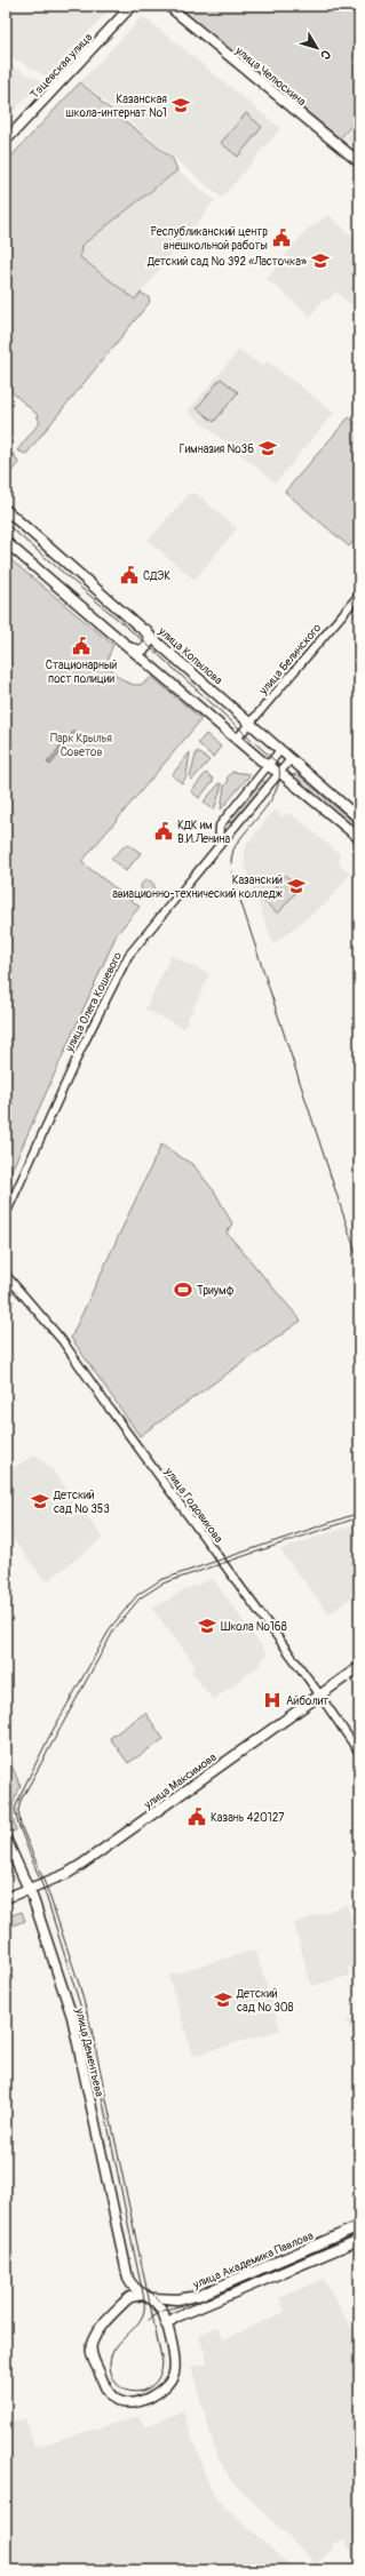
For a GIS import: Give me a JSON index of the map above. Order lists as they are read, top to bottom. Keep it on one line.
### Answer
{"streets":{"main road":["Тэцевская улица","улица Челюскина","улица Копылова","улица Максимова","улица Дементьева","улица Академика Павлова"],"street":["улица Белинского","улица Олега Кошевого","улица Годовикова"]},"crossings":[["улица Копылова","улица Белинского"],["улица Копылова","улица Олега Кошевого"],["улица Годовикова","улица Максимова"],["улица Максимова","улица Дементьева"],["улица Дементьева","улица Академика Павлова"]],"parks":["Парк Крылья Советов"],"places":{"school or university":["Казанская школа-интернат №1","Детский сад № 392 «Ласточка»","Гимназия №36","Казанский авиационно-технический колледж","Детский сад № 353","Школа №168","Детский сад № 308"],"public building":["Республиканский центр внешкольной работы","СДЭК","Стационарный пост полиции","КДК им В.И.Ленина","Казань 420127"],"sports":["Триумф"],"hospital":["Айболит"]},"north":"bottom right"}
